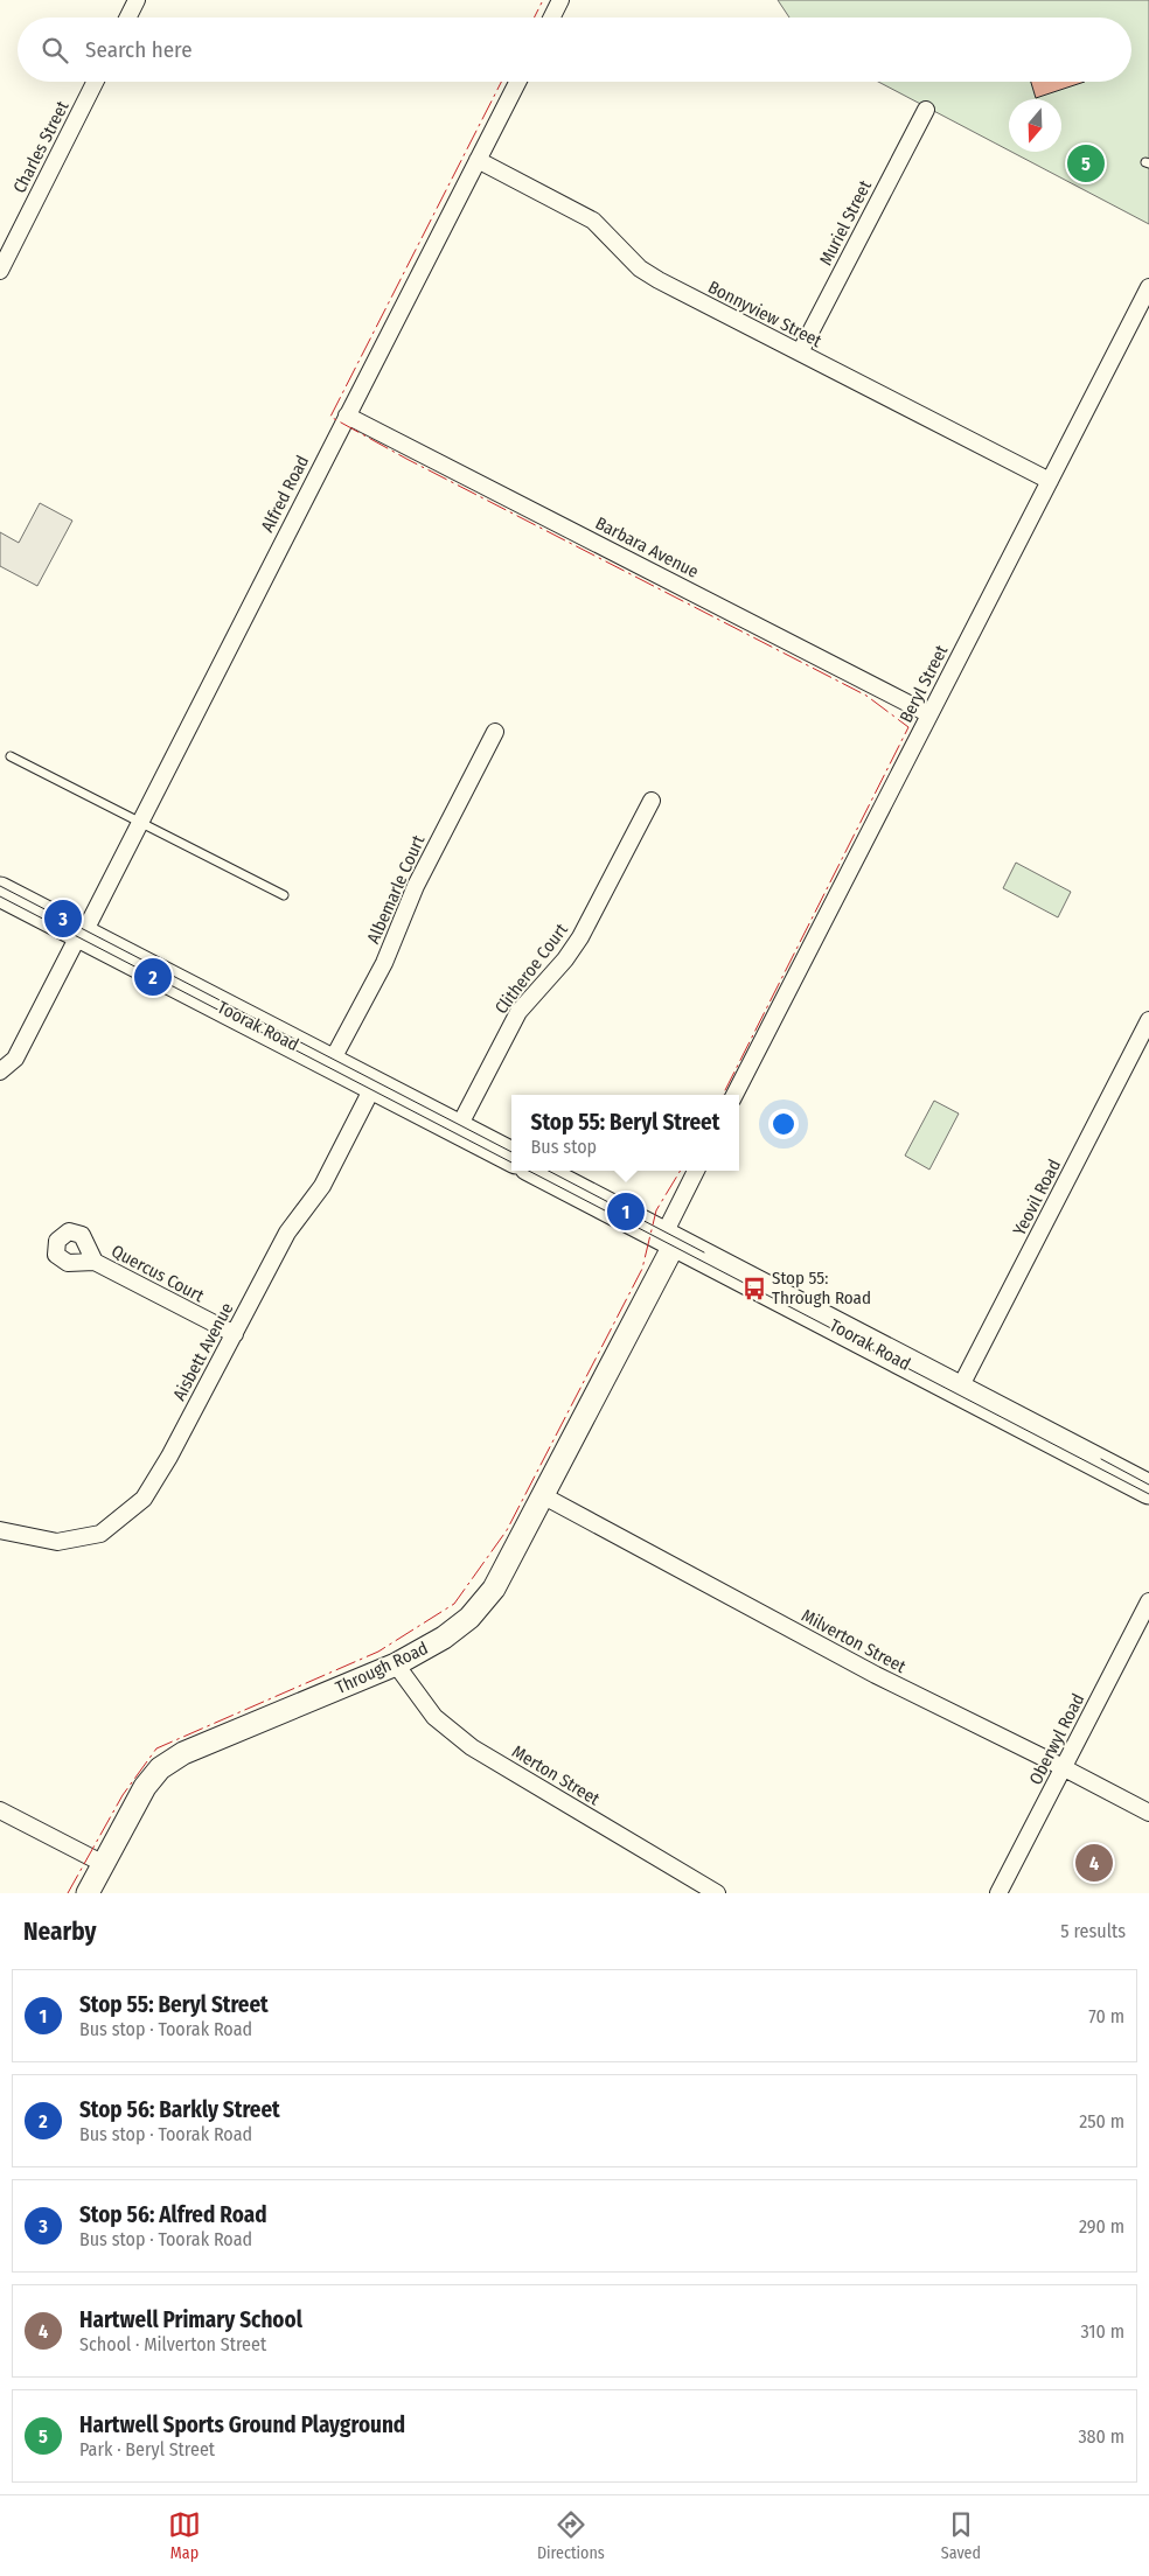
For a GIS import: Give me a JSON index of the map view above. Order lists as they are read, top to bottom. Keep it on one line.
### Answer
{"streets":{"highway":["Toorak Road"],"street":["Charles Street","Muriel Street","Bonnyview Street","Alfred Road","Barbara Avenue","Beryl Street","Albemarle Court","Clitheroe Court","Yeovil Road","Quercus Court","Aisbett Avenue","Milverton Street","Through Road","Oberwyl Road","Merton Street"]},"crossings":[["Muriel Street","Bonnyview Street"],["Bonnyview Street","Alfred Road"],["Bonnyview Street","Beryl Street"],["Alfred Road","Barbara Avenue"],["Alfred Road","Toorak Road"],["Barbara Avenue","Beryl Street"],["Albemarle Court","Toorak Road"],["Clitheroe Court","Toorak Road"],["Toorak Road","Yeovil Road"],["Toorak Road","Aisbett Avenue"],["Toorak Road","Through Road"],["Quercus Court","Aisbett Avenue"],["Milverton Street","Through Road"],["Milverton Street","Oberwyl Road"],["Through Road","Merton Street"]],"places":{"bus stop":["Stop 55: Through Road"]},"north":"bottom","page":{"search":"Search here","pins":["5","3","2","1","4"],"popup":["Stop 55: Beryl Street","Bus stop"],"heading":["Nearby","5 results"],"list":[{"mark":"1","name":"Stop 55: Beryl Street","note":"Bus stop · Toorak Road","value":"70 m"},{"mark":"2","name":"Stop 56: Barkly Street","note":"Bus stop · Toorak Road","value":"250 m"},{"mark":"3","name":"Stop 56: Alfred Road","note":"Bus stop · Toorak Road","value":"290 m"},{"mark":"4","name":"Hartwell Primary School","note":"School · Milverton Street","value":"310 m"},{"mark":"5","name":"Hartwell Sports Ground Playground","note":"Park · Beryl Street","value":"380 m"}],"nav":["Map","Directions","Saved"]}}
